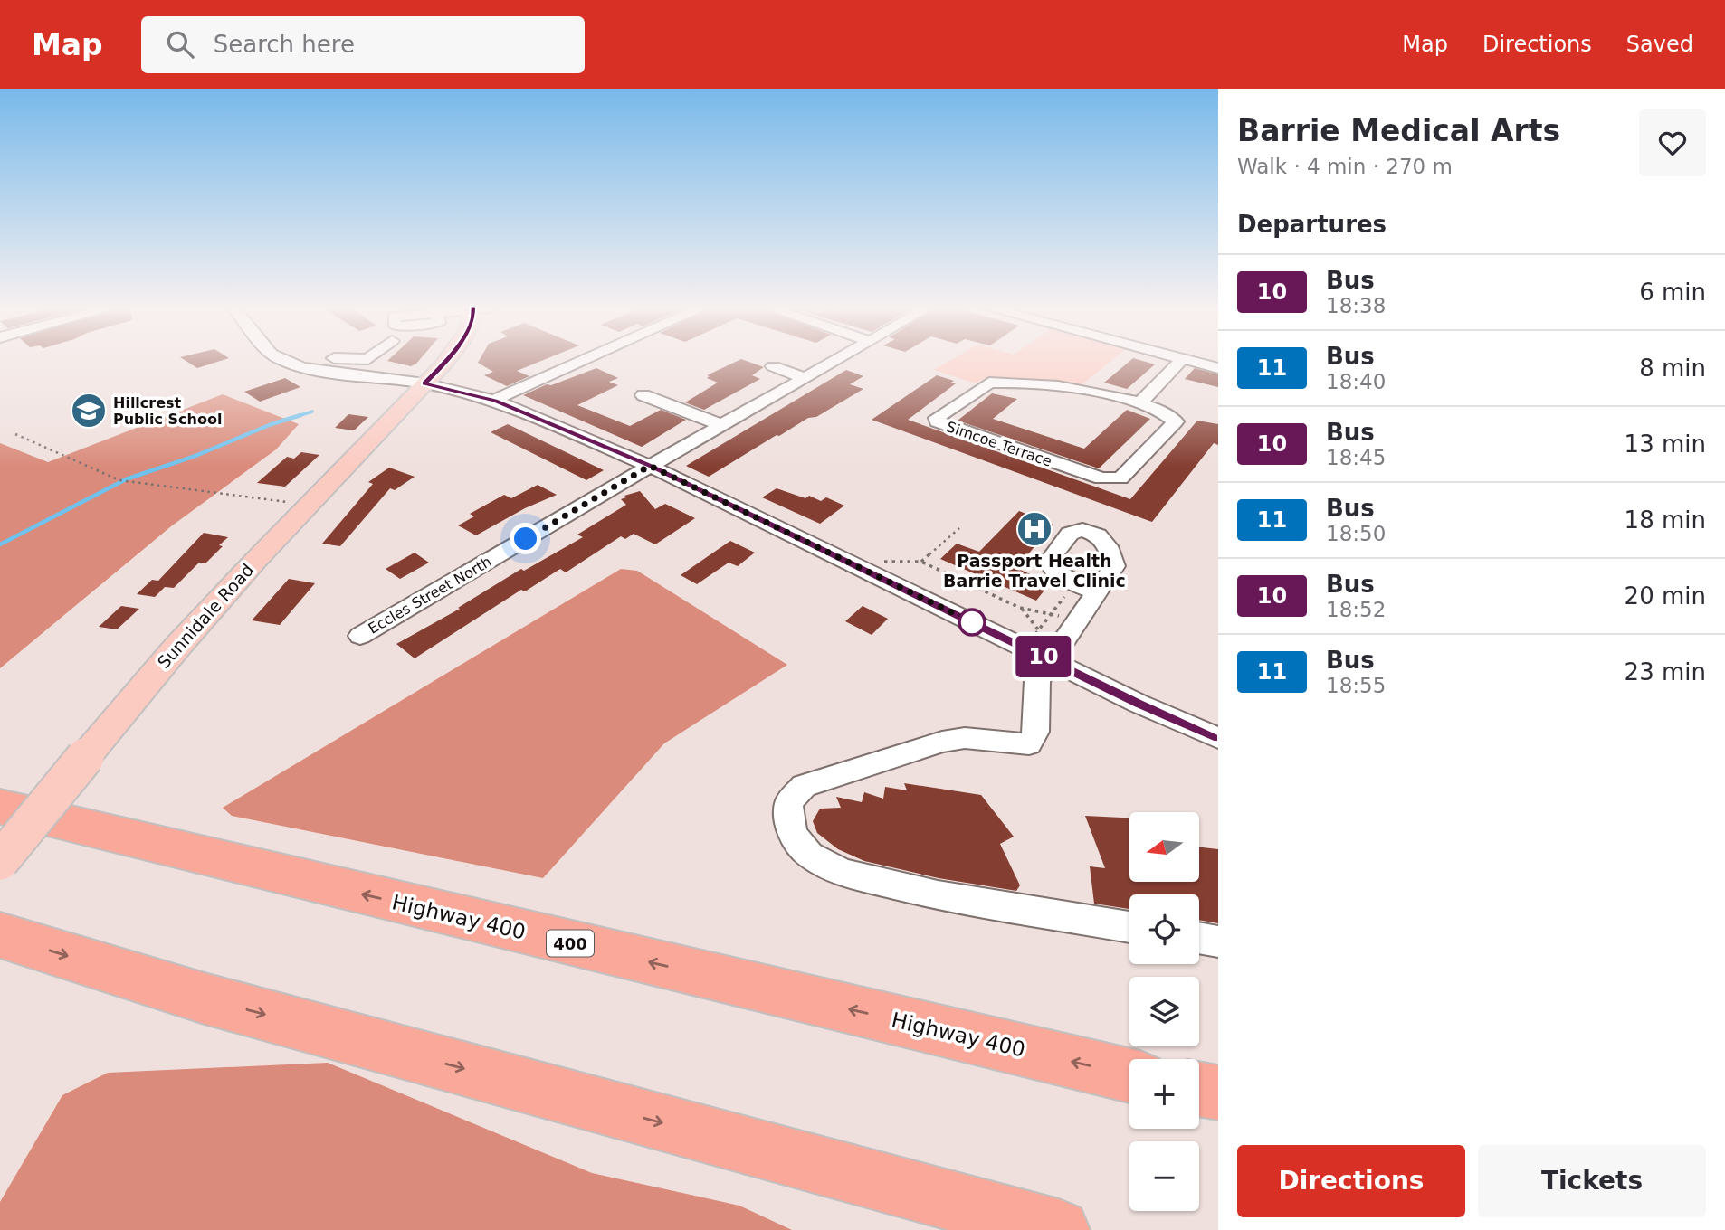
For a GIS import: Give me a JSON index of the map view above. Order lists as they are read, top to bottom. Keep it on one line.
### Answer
{"streets":{"highway":["Highway 400","400"],"main road":["Sunnidale Road"],"street":["Simcoe Terrace","Eccles Street North"]},"places":{"school or university":["Hillcrest Public School"],"hospital":["Passport Health Barrie Travel Clinic"]},"lines":["bus line 10"],"north":"left","page":{"header":"Map","search":"Search here","nav":["Map","Directions","Saved"],"on_map":"10","heading":[["Barrie Medical Arts","Walk · 4 min · 270 m"],"Departures"],"list":[{"mark":"10","name":"Bus","note":"18:38","value":"6 min"},{"mark":"11","name":"Bus","note":"18:40","value":"8 min"},{"mark":"10","name":"Bus","note":"18:45","value":"13 min"},{"mark":"11","name":"Bus","note":"18:50","value":"18 min"},{"mark":"10","name":"Bus","note":"18:52","value":"20 min"},{"mark":"11","name":"Bus","note":"18:55","value":"23 min"}],"map_buttons":["+","−"],"buttons":["Directions","Tickets"]}}
